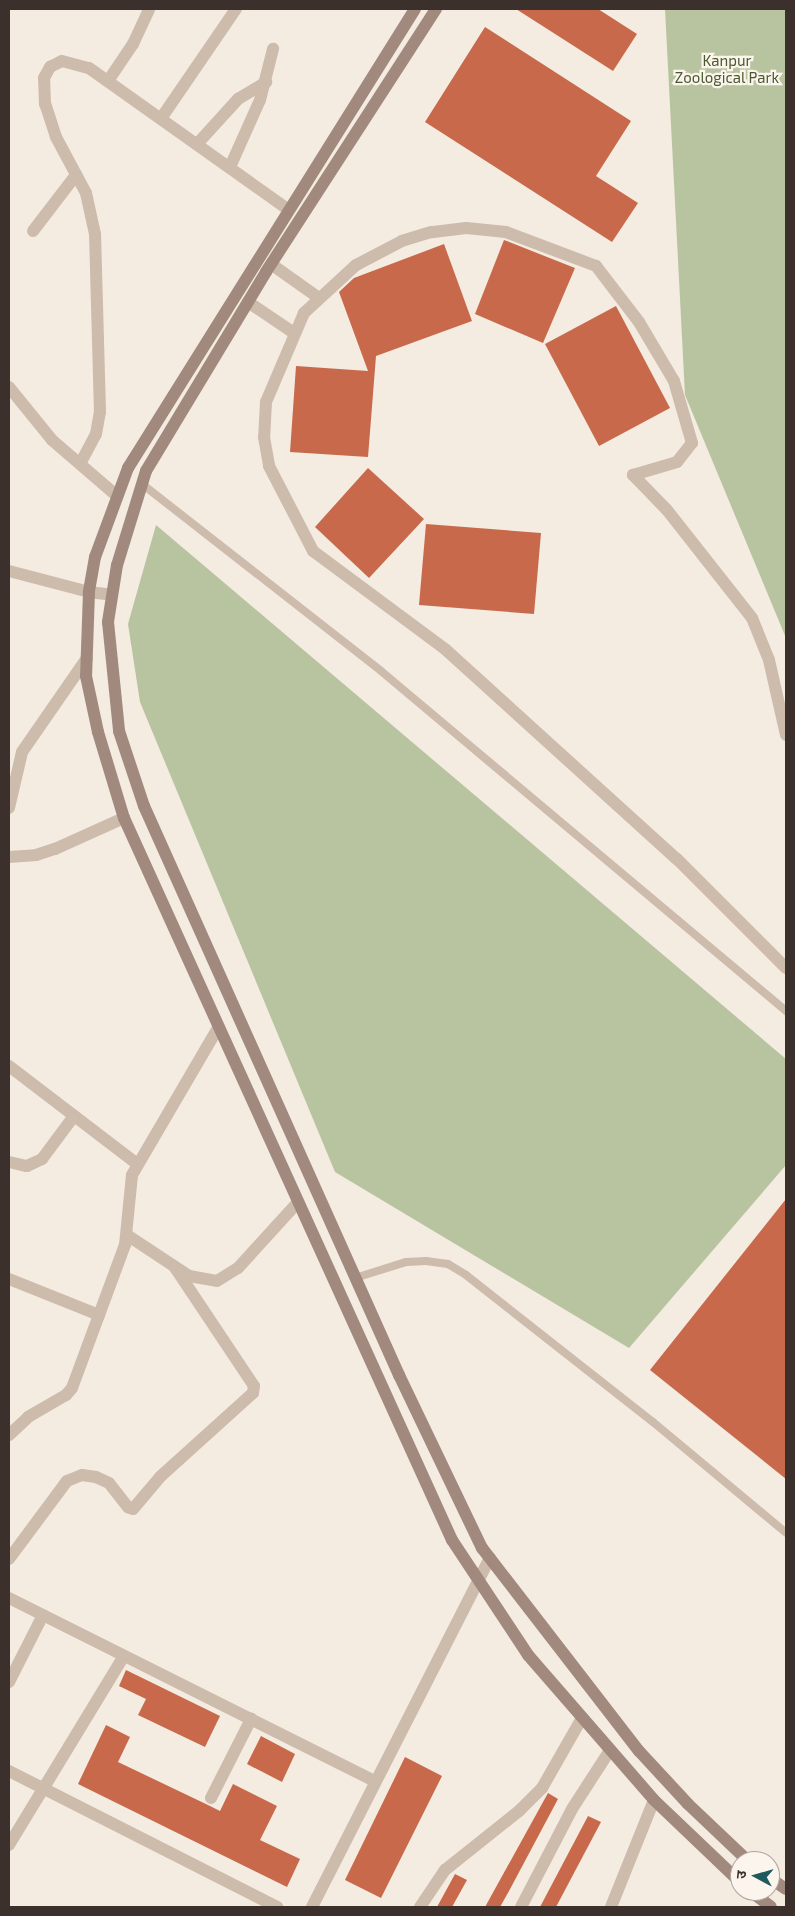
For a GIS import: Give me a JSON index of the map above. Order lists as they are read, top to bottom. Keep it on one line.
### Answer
{"parks":["Kanpur Zoological Park"],"north":"left"}
